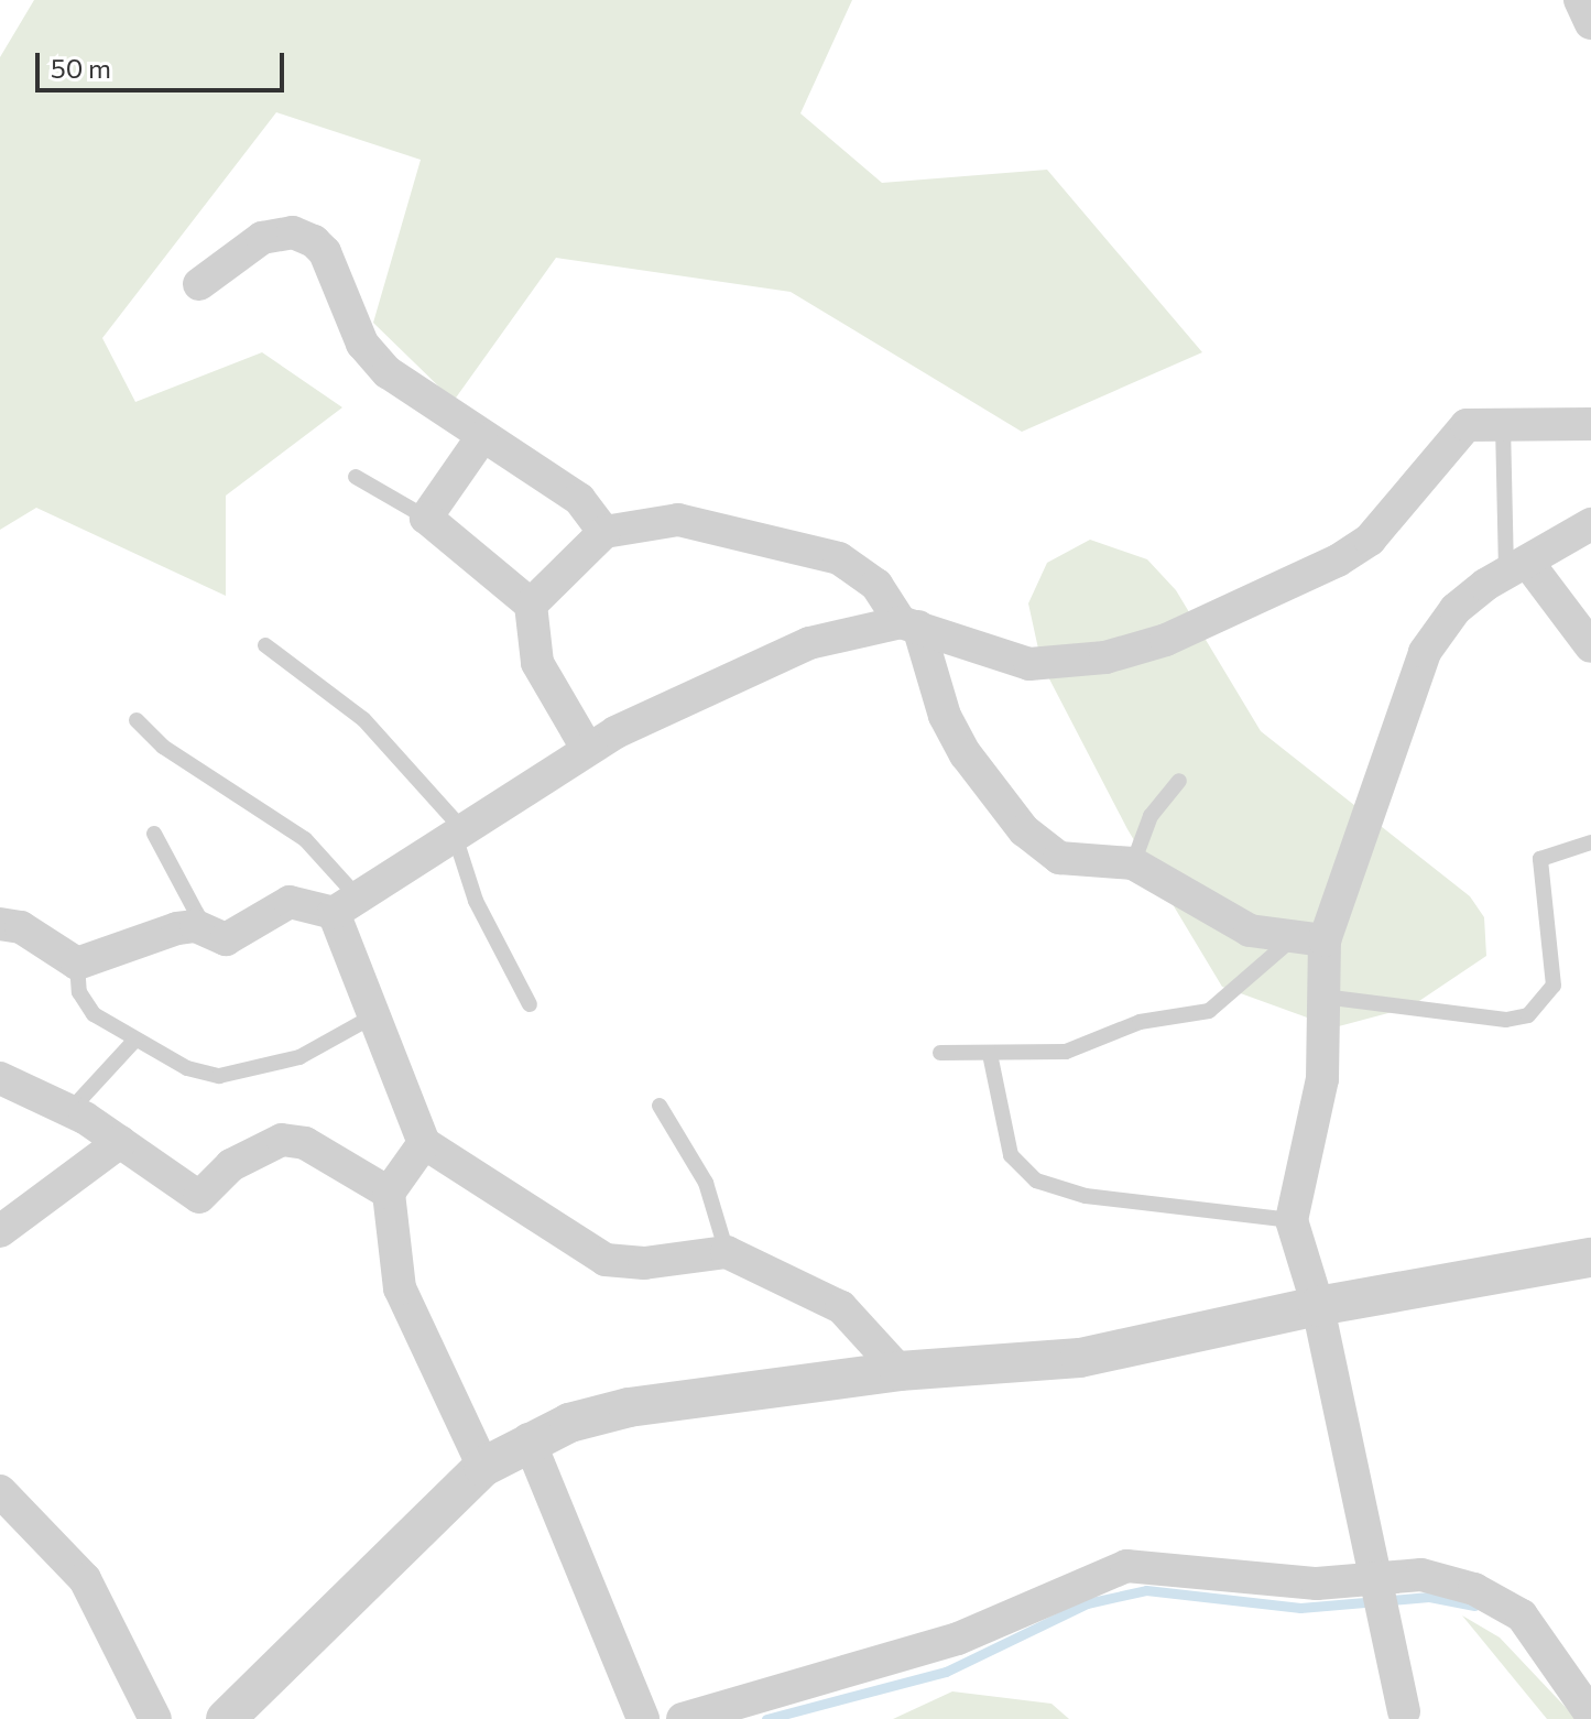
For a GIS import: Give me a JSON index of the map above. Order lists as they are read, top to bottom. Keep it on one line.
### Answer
{"scale_bar":"50 m"}
